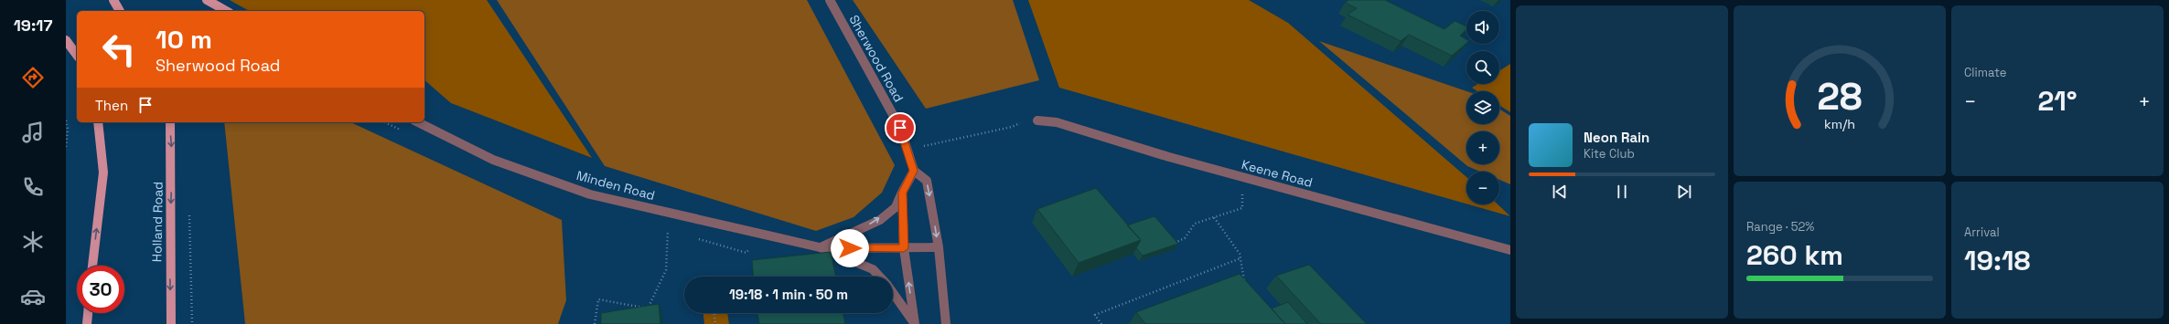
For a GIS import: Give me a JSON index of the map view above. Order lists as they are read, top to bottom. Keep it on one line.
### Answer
{"streets":{"main road":["Holland Road"],"street":["Sherwood Road","Keene Road","Minden Road"]},"page":{"tabs":"19:17","tile":["Climate",["Range · 52%","260 km"],["Arrival","19:18"]],"map_buttons":["+","−"],"turn":["10 m","Sherwood Road"],"heat":["−","21°","+"],"then":"Then","song":["Neon Rain","Kite Club"],"limit":"30","trip":"19:18 · 1 min · 50 m","gauge":["28","km/h"]}}
